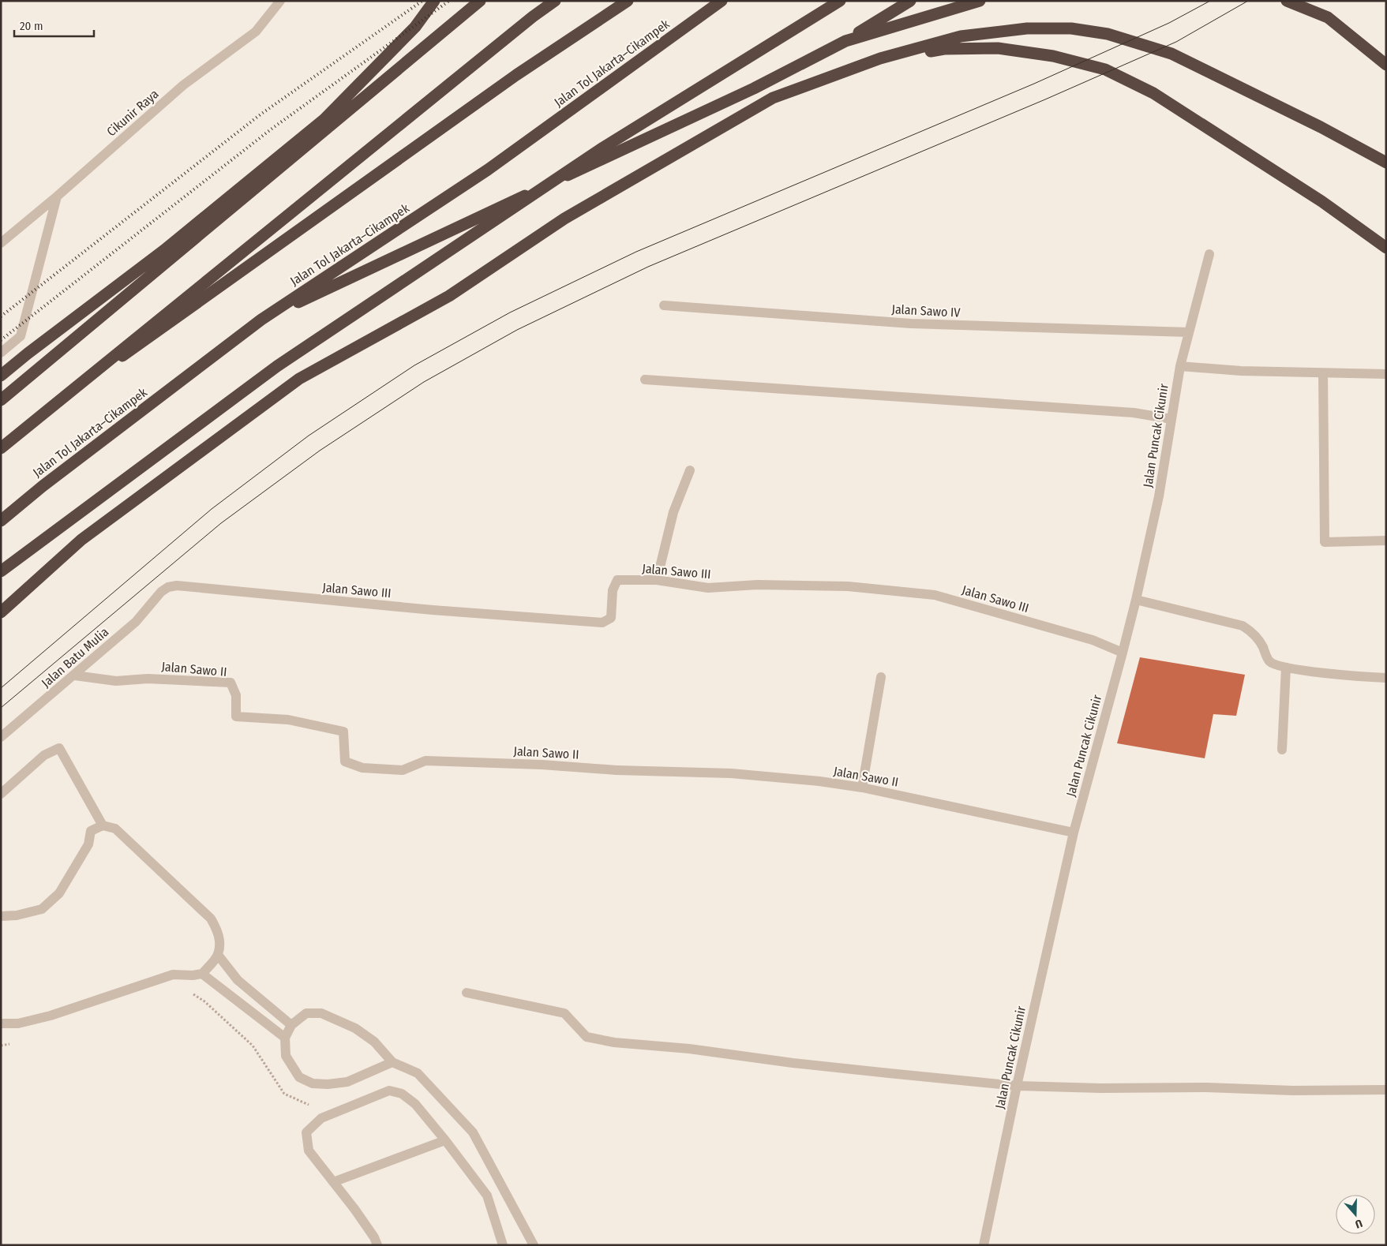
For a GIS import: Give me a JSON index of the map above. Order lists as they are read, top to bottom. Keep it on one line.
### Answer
{"streets":{"highway":["Jalan Tol Jakarta–Cikampek"],"street":["Cikunir Raya","Jalan Sawo IV","Jalan Puncak Cikunir","Jalan Sawo III","Jalan Batu Mulia","Jalan Sawo II"]},"crossings":[["Jalan Sawo IV","Jalan Puncak Cikunir"],["Jalan Puncak Cikunir","Jalan Sawo III"],["Jalan Puncak Cikunir","Jalan Sawo II"],["Jalan Sawo III","Jalan Batu Mulia"],["Jalan Batu Mulia","Jalan Sawo II"]],"scale_bar":"20 m","north":"bottom"}
